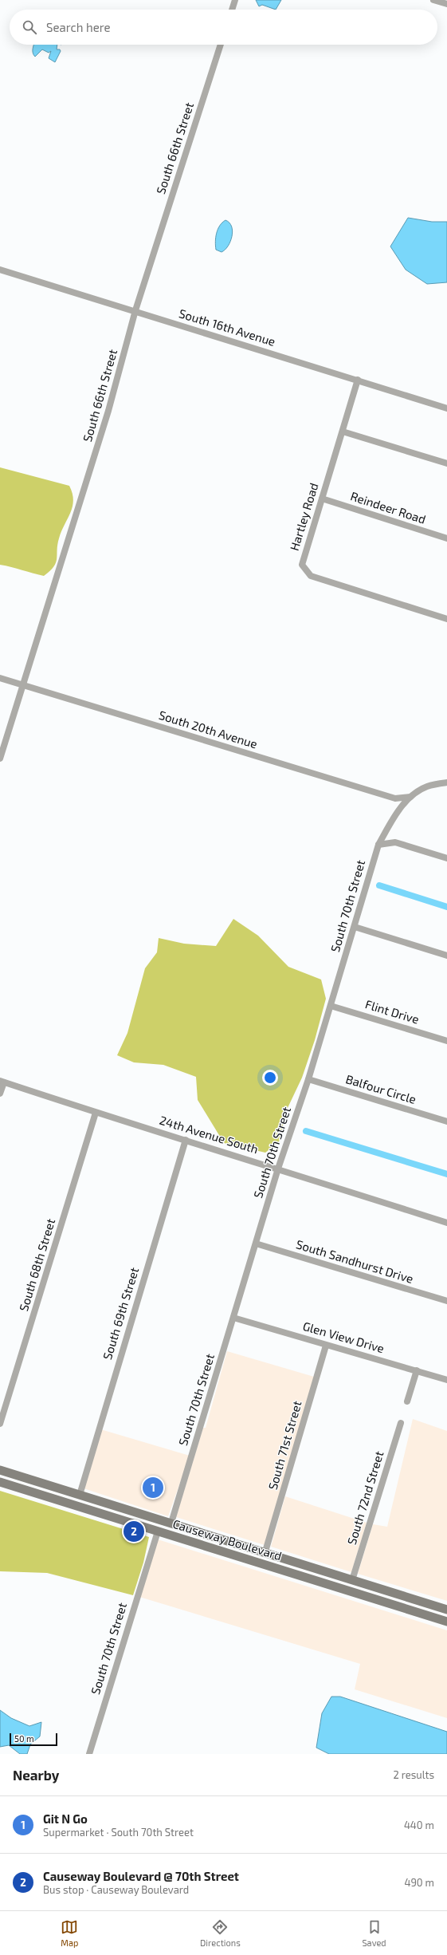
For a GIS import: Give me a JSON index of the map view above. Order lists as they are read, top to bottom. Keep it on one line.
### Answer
{"streets":{"main road":["Causeway Boulevard"],"street":["South 66th Street","South 16th Avenue","Reindeer Road","Hartley Road","South 20th Avenue","South 70th Street","Flint Drive","Balfour Circle","24th Avenue South","South Sandhurst Drive","South 68th Street","South 69th Street","Glen View Drive","South 71st Street","South 72nd Street"]},"crossings":[["South 66th Street","South 16th Avenue"],["South 66th Street","South 20th Avenue"],["South 16th Avenue","Hartley Road"],["Reindeer Road","Hartley Road"],["South 20th Avenue","South 70th Street"],["South 70th Street","Flint Drive"],["South 70th Street","Balfour Circle"],["South 70th Street","24th Avenue South"],["South 70th Street","South Sandhurst Drive"],["South 70th Street","Glen View Drive"],["South 70th Street","Causeway Boulevard"],["24th Avenue South","South 68th Street"],["24th Avenue South","South 69th Street"],["South 69th Street","Causeway Boulevard"],["Glen View Drive","South 71st Street"],["South 71st Street","Causeway Boulevard"],["South 72nd Street","Causeway Boulevard"]],"scale_bar":"50 m","page":{"search":"Search here","pins":["1","2"],"scale":"50 m","heading":["Nearby","2 results"],"list":[{"mark":"1","name":"Git N Go","note":"Supermarket · South 70th Street","value":"440 m"},{"mark":"2","name":"Causeway Boulevard @ 70th Street","note":"Bus stop · Causeway Boulevard","value":"490 m"}],"nav":["Map","Directions","Saved"]}}
